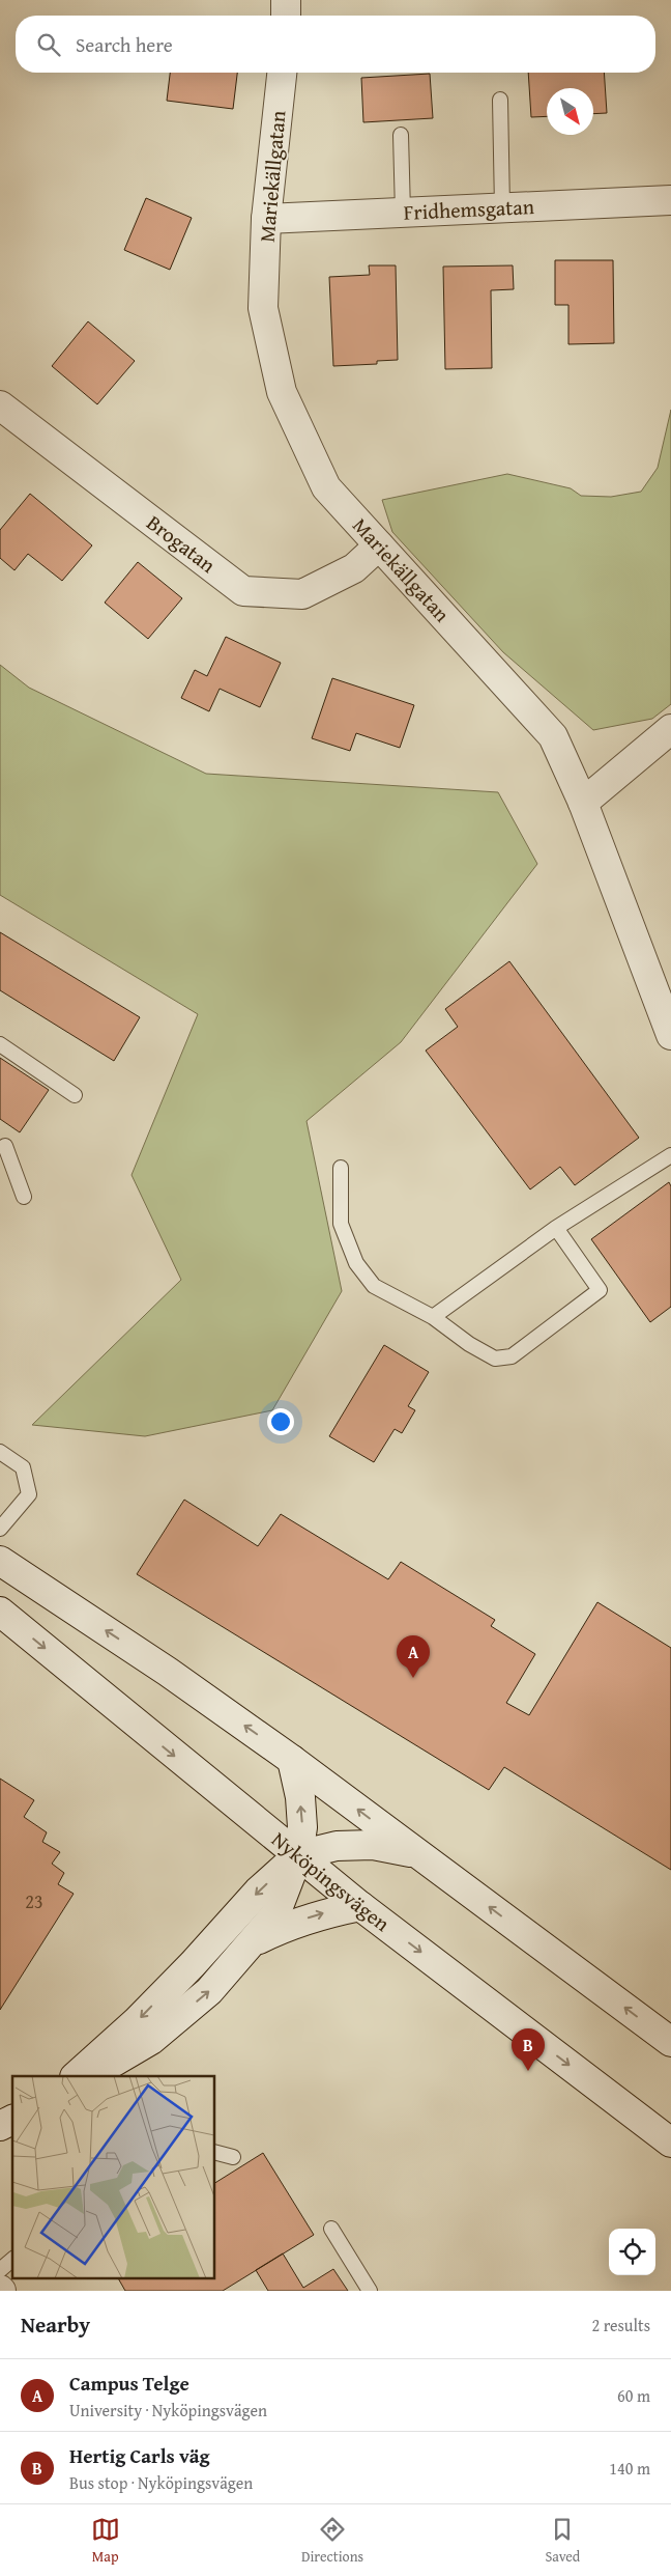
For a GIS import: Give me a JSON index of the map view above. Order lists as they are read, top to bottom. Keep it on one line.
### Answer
{"streets":{"main road":["Mariekällgatan","Fridhemsgatan","Brogatan","Nyköpingsvägen"]},"crossings":[["Mariekällgatan","Fridhemsgatan"],["Mariekällgatan","Brogatan"]],"house_numbers":["23"],"north":"bottom right","page":{"search":"Search here","pins":["A","B"],"heading":["Nearby","2 results"],"list":[{"mark":"A","name":"Campus Telge","note":"University · Nyköpingsvägen","value":"60 m"},{"mark":"B","name":"Hertig Carls väg","note":"Bus stop · Nyköpingsvägen","value":"140 m"}],"nav":["Map","Directions","Saved"]}}
